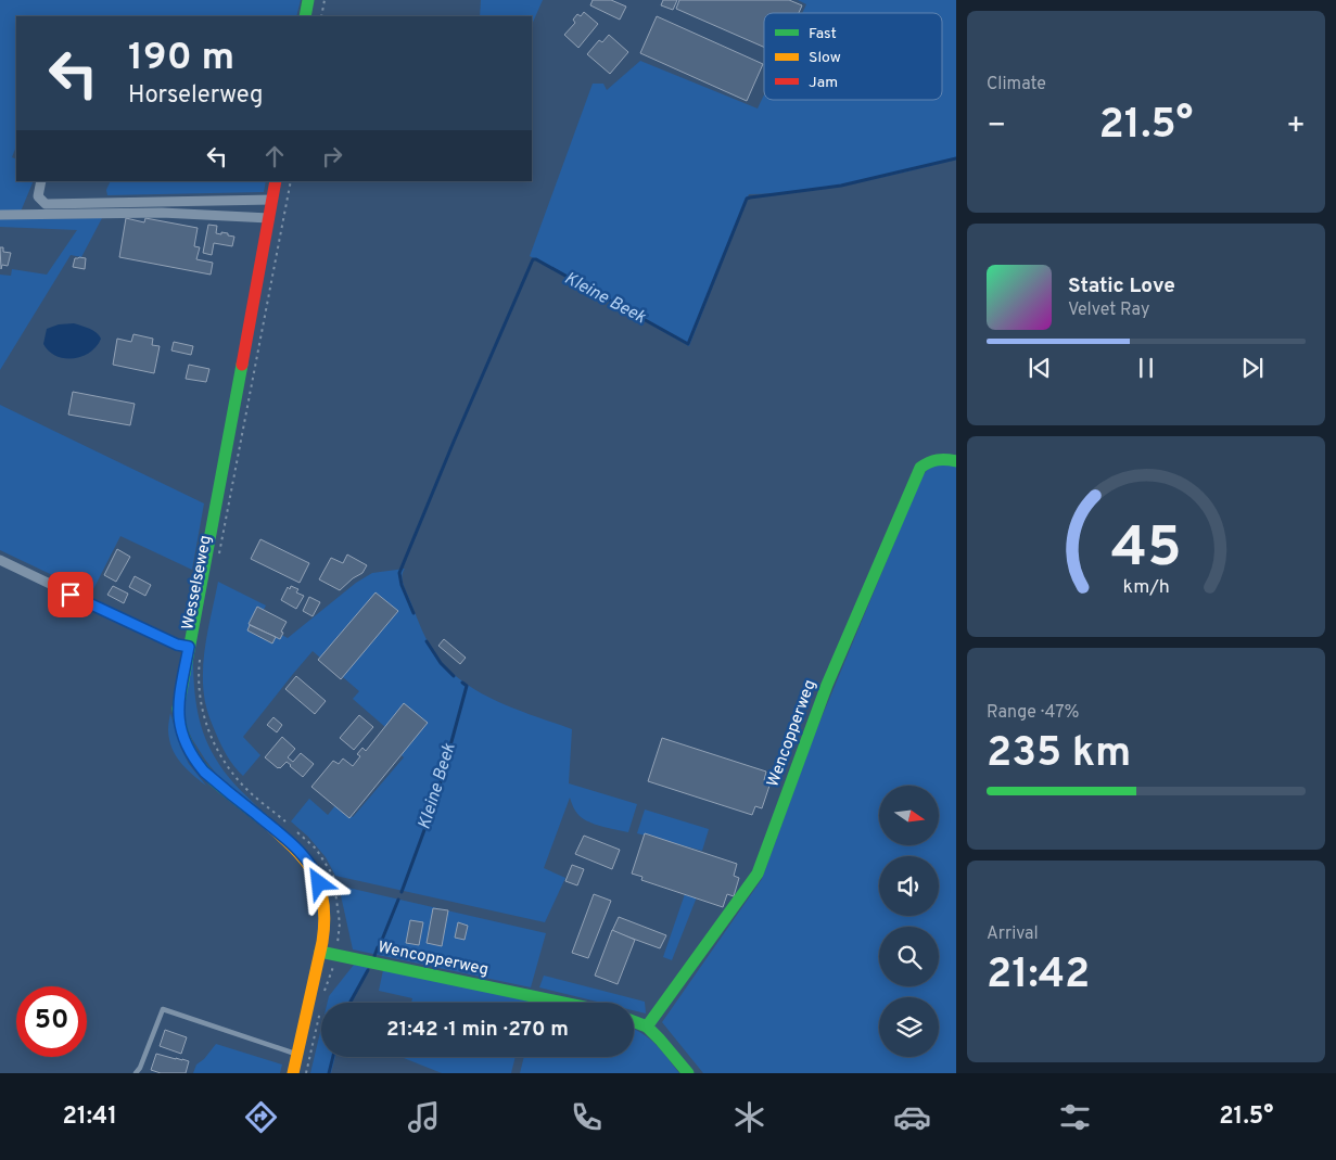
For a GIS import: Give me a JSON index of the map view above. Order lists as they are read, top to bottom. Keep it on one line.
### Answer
{"streets":{"street":["Wesselseweg","Wencopperweg"]},"crossings":[["Wesselseweg","Wencopperweg"]],"water":["Kleine Beek"],"legend":["Fast","Slow","Jam"],"north":"right","page":{"tile":["Climate",["Range · 47%","235 km"],["Arrival","21:42"]],"turn":["190 m","Horselerweg"],"heat":["−","21.5°","+"],"song":["Static Love","Velvet Ray"],"limit":"50","trip":"21:42 · 1 min · 270 m","tabs":["21:41","21.5°"],"gauge":["45","km/h"]}}
